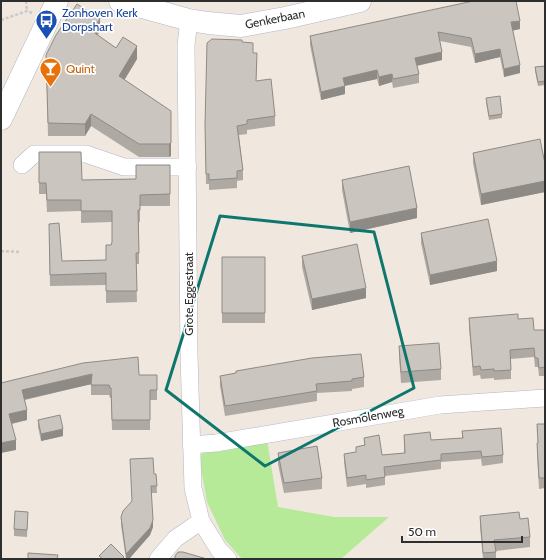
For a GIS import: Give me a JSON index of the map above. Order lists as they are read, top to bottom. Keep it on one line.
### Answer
{"streets":{"street":["Genkerbaan","Grote Eggestraat","Rosmolenweg"]},"crossings":[["Genkerbaan","Grote Eggestraat"],["Grote Eggestraat","Rosmolenweg"]],"places":{"bus stop":["Zonhoven Kerk Dorpshart"],"bar":["Quint"]},"scale_bar":"50 m"}
